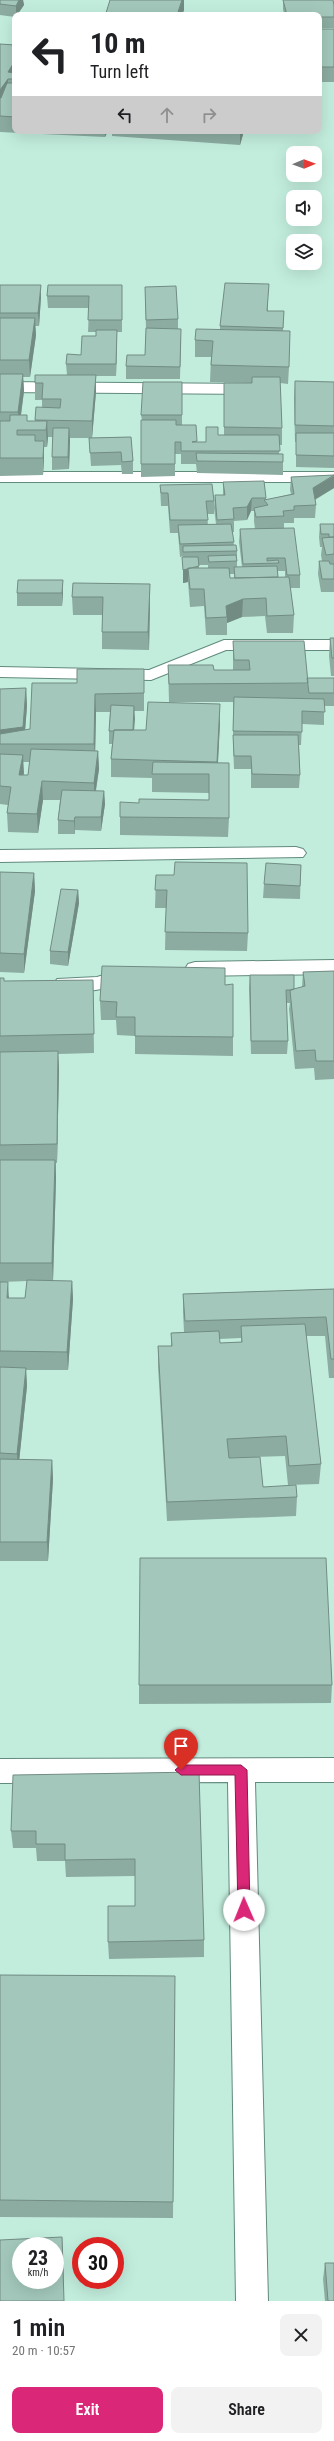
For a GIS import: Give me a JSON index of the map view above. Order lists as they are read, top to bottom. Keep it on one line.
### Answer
{"north":"right","page":{"turn":["10 m","Turn left"],"speed":"23 km/h","limit":"30","heading":["1 min","20 m · 10:57"],"buttons":["Exit","Share"]}}
